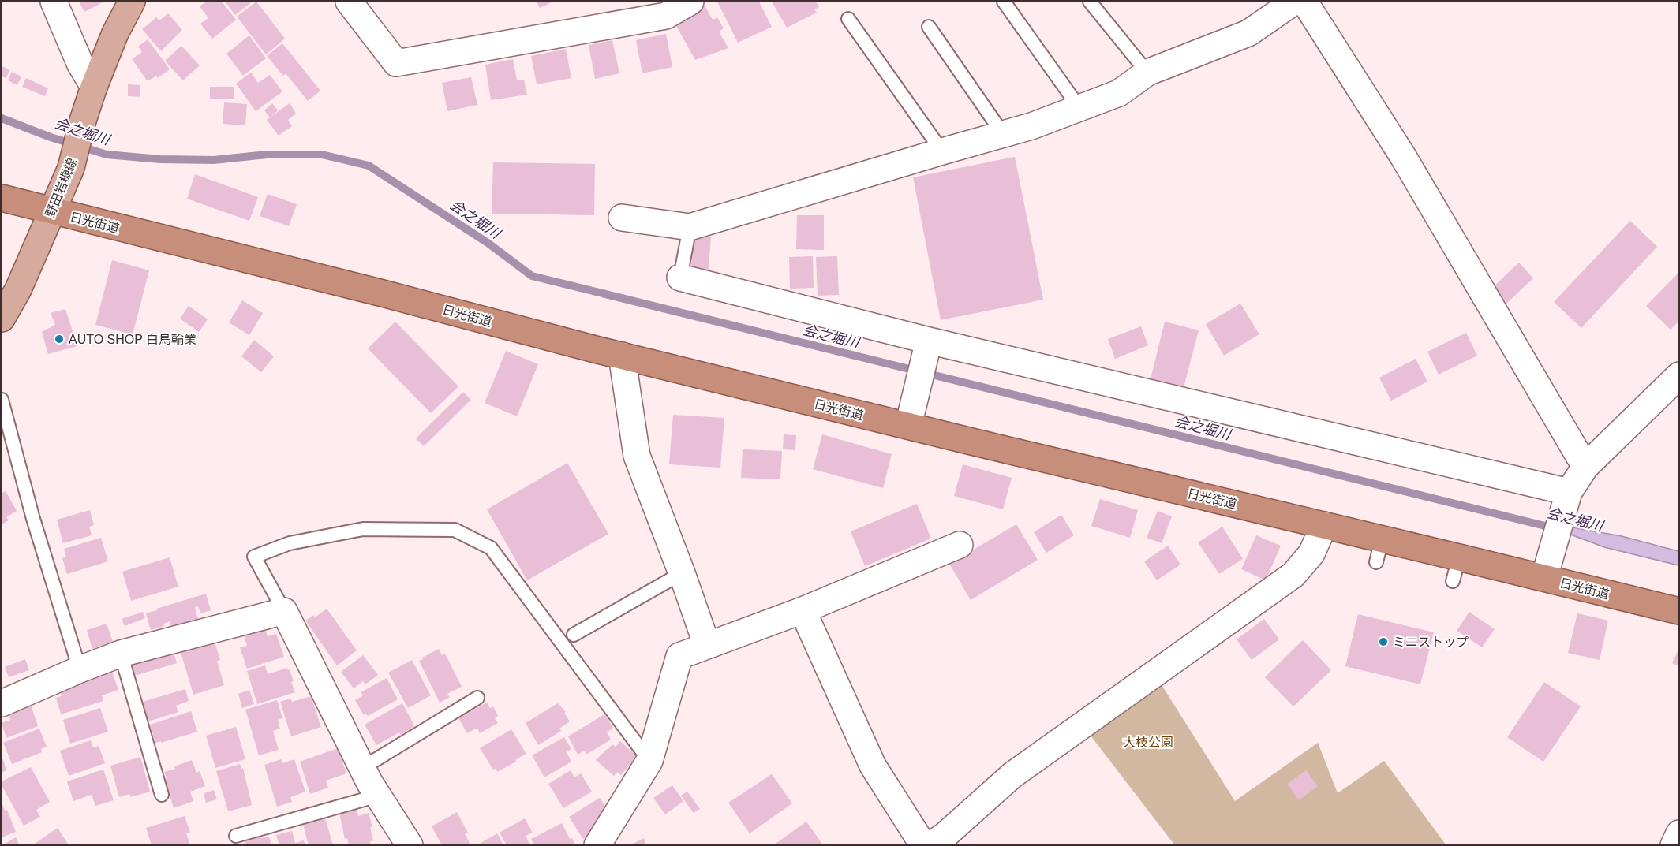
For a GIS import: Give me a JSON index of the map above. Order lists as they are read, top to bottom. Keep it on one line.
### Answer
{"streets":{"highway":["日光街道"],"main road":["野田岩槻線"]},"crossings":[["野田岩槻線","日光街道"]],"water":["会之堀川"],"parks":["大枝公園"],"places":["AUTO SHOP 白鳥輪業","ミニストップ"]}
